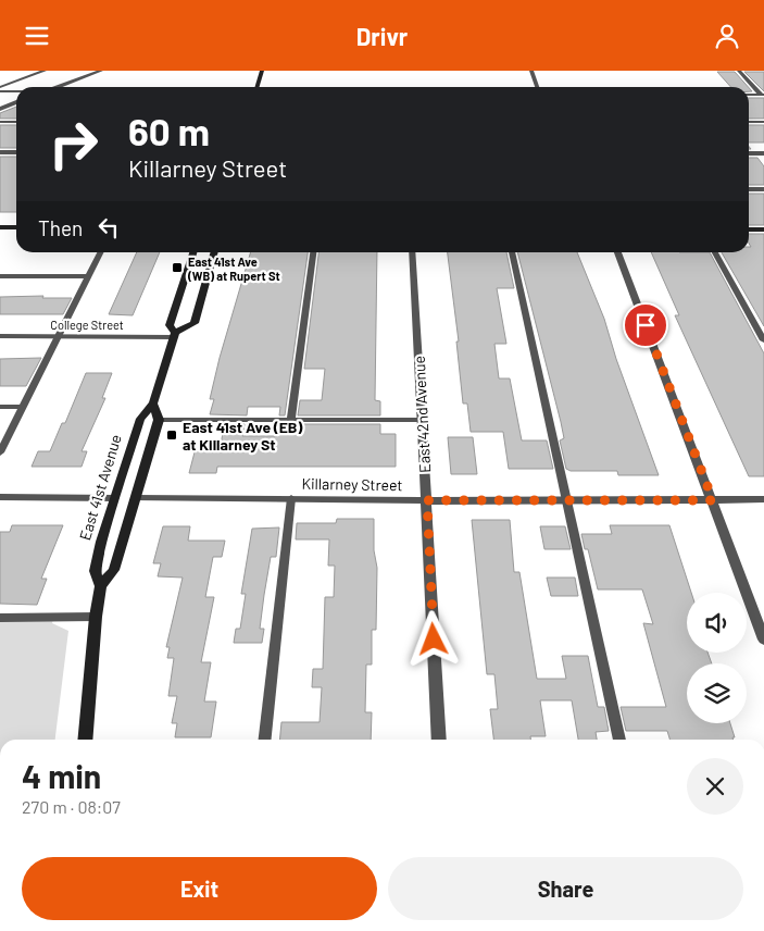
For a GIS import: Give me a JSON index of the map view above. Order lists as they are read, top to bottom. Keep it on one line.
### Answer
{"streets":{"main road":["East 41st Avenue"],"street":["College Street","East 42nd Avenue","Killarney Street"]},"crossings":[["College Street","East 41st Avenue"],["East 42nd Avenue","Killarney Street"],["Killarney Street","East 41st Avenue"]],"places":{"transit":["East 41st Ave (WB) at Rupert St","East 41st Ave (EB) at Killarney St"]},"page":{"header":"Drivr","turn":["60 m","Killarney Street"],"then":"Then","heading":["4 min","270 m · 08:07"],"buttons":["Exit","Share"]}}
